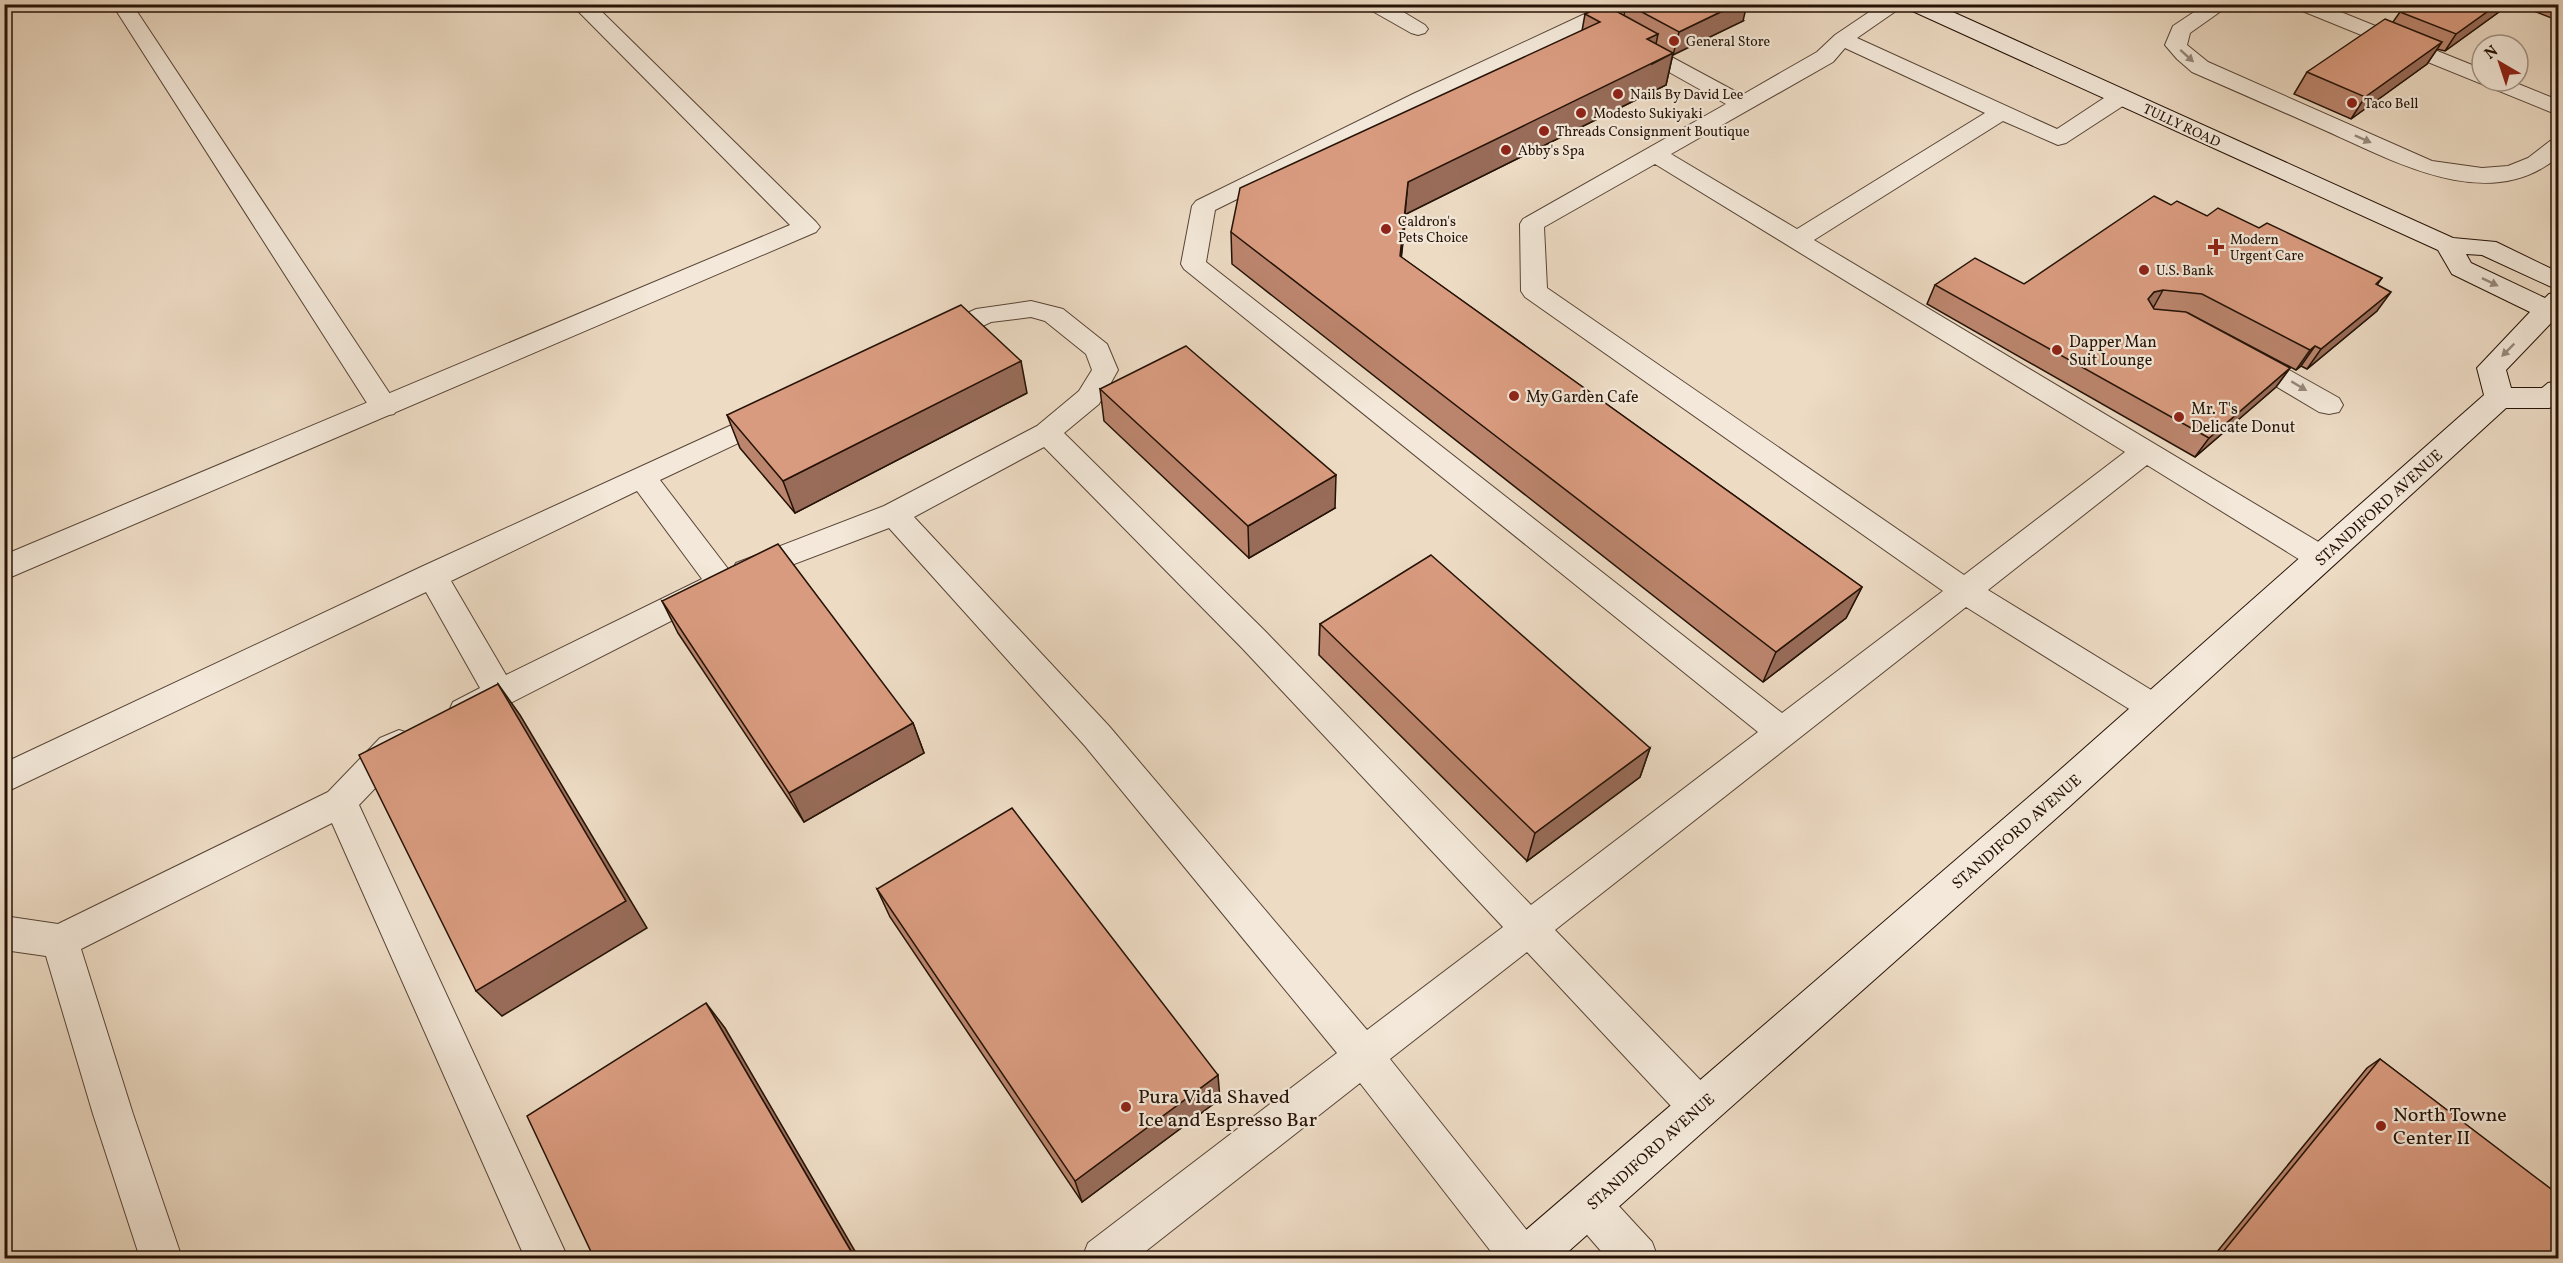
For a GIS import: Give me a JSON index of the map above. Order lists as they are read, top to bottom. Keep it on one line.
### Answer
{"streets":{"main road":["TULLY ROAD","STANDIFORD AVENUE"]},"places":{"other":["General Store","Nails By David Lee","Taco Bell","Modesto Sukiyaki","Threads Consignment Boutique","Abby's Spa","Caldron's Pets Choice","U.S. Bank","Dapper Man Suit Lounge","My Garden Cafe","Mr. T's Delicate Donut","Pura Vida Shaved Ice and Espresso Bar","North Towne Center II"],"health":["Modern Urgent Care"]},"north":"top left"}
